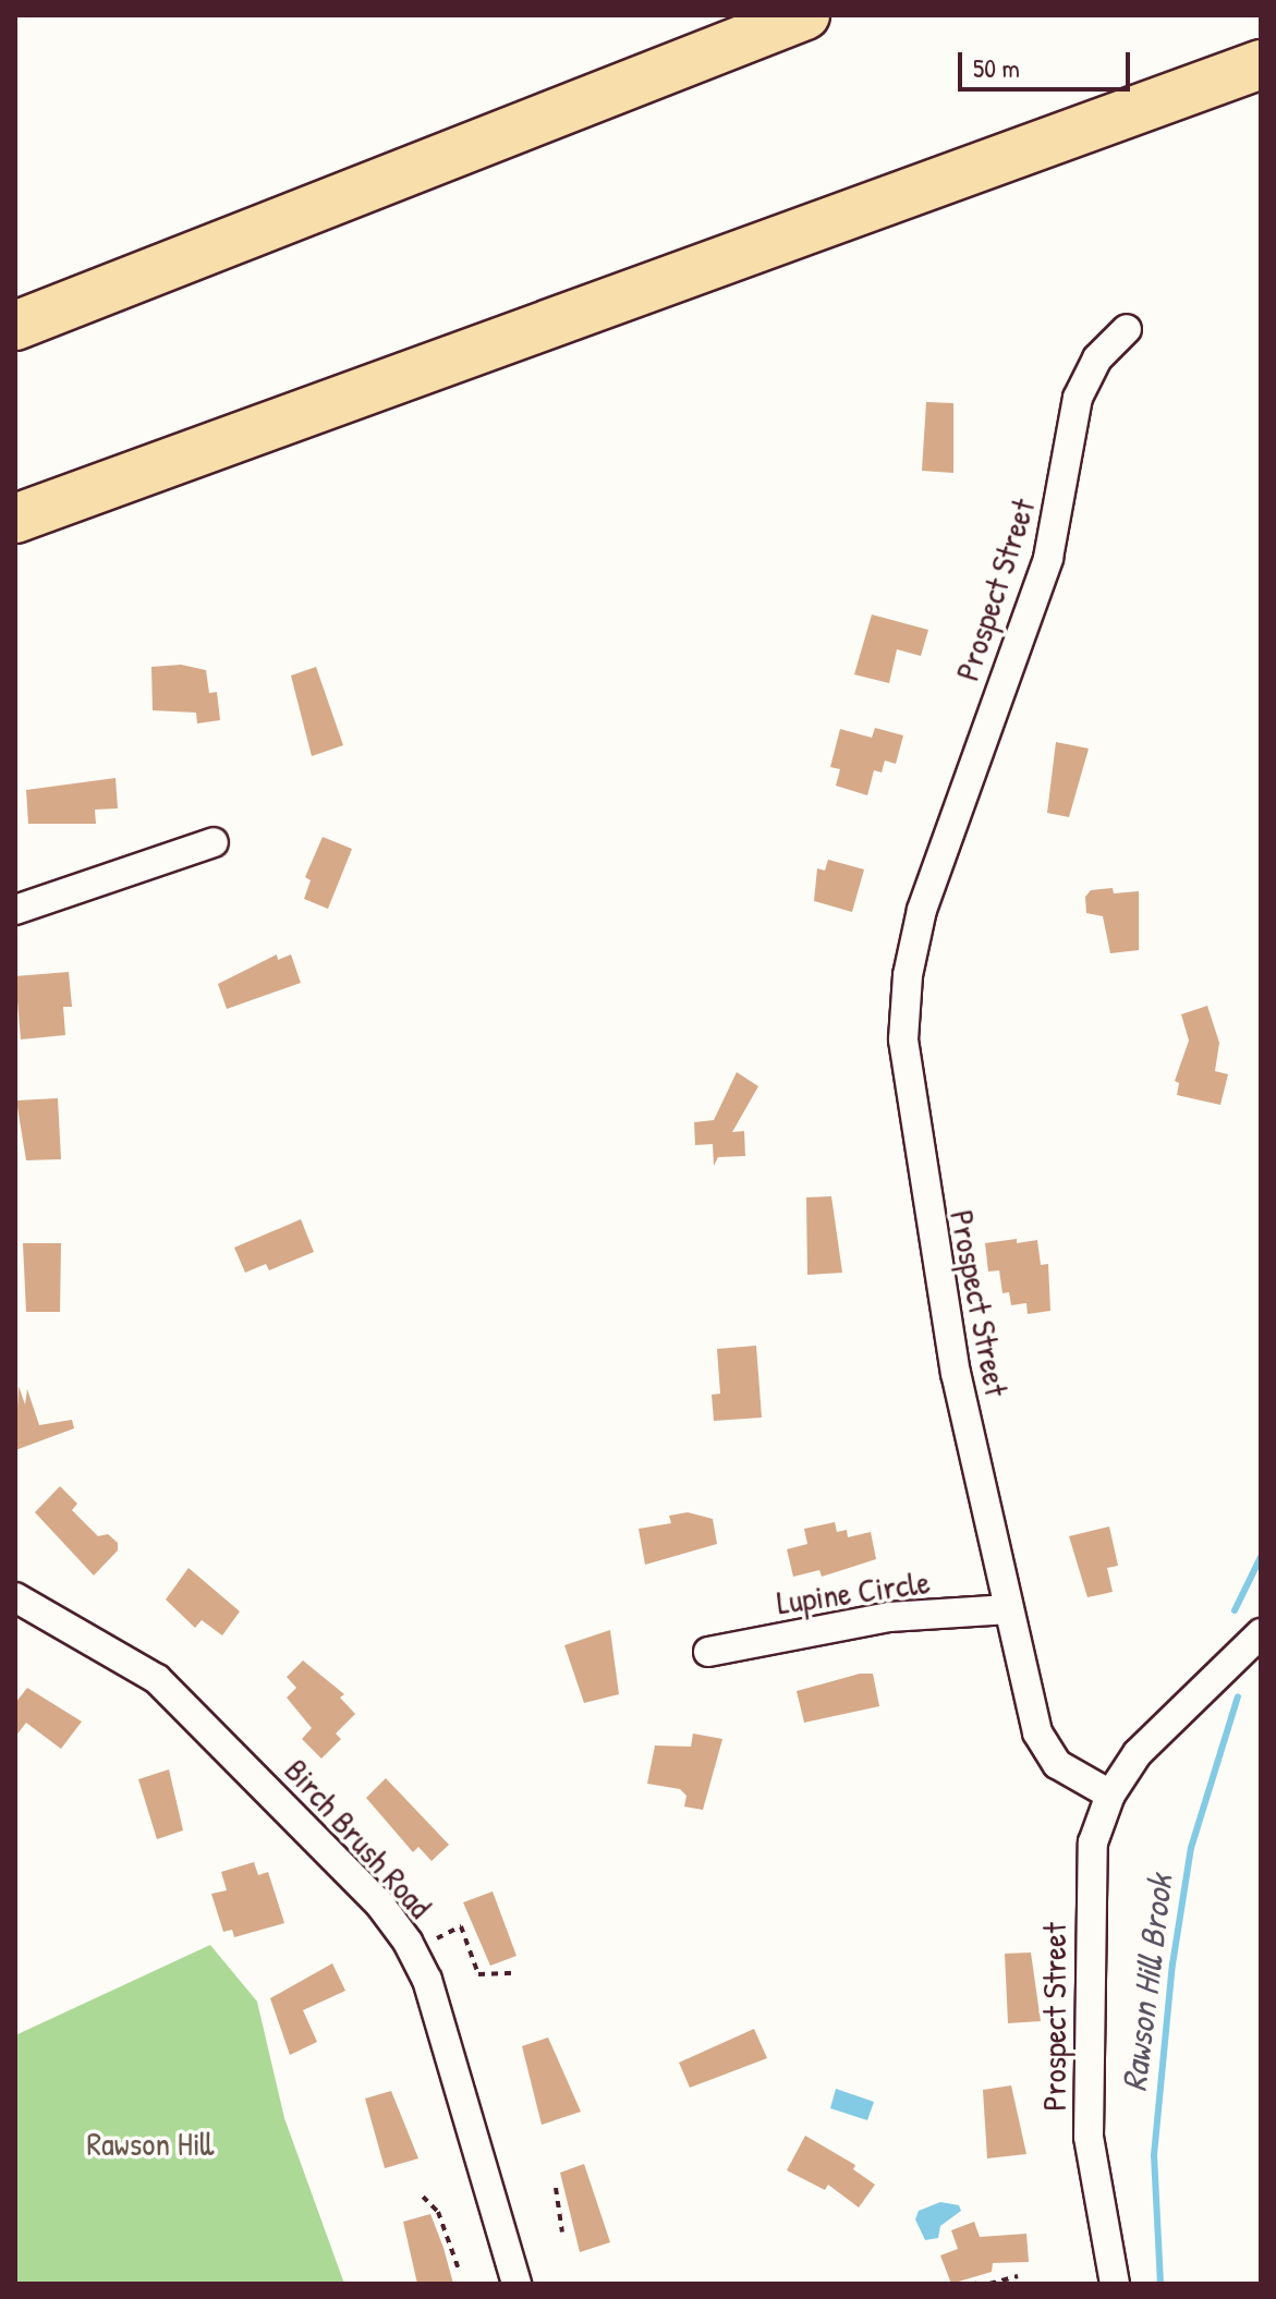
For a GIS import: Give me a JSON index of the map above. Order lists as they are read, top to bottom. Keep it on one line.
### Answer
{"streets":{"street":["Prospect Street","Lupine Circle","Birch Brush Road"]},"crossings":[["Prospect Street","Lupine Circle"]],"water":["Rawson Hill Brook"],"parks":["Rawson Hill"],"scale_bar":"50 m"}
